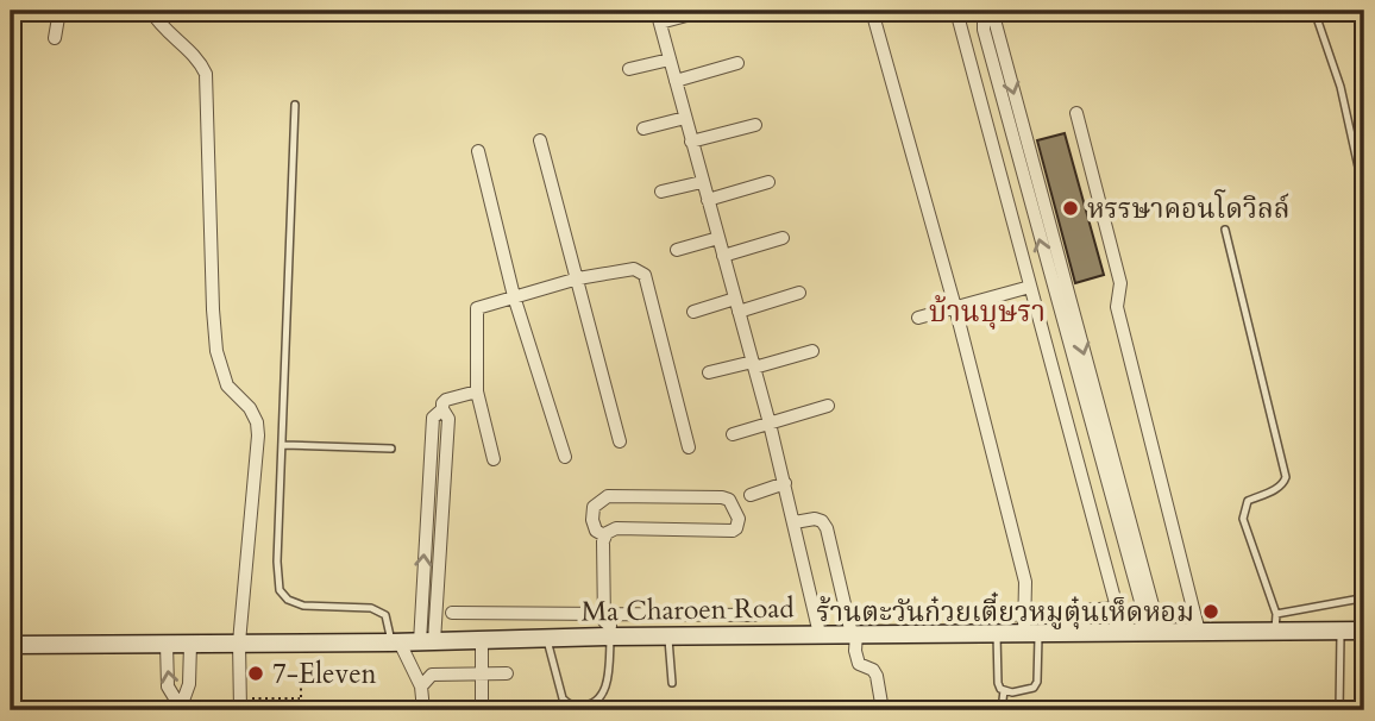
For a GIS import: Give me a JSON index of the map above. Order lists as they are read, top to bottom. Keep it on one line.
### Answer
{"streets":{"main road":["Ma Charoen Road"]},"districts":["บ้านบุษรา"],"places":["หรรษาคอนโดวิลล์","ร้านตะวันก๋วยเตี๋ยวหมูตุ๋นเห็ดหอม","7-Eleven"]}
